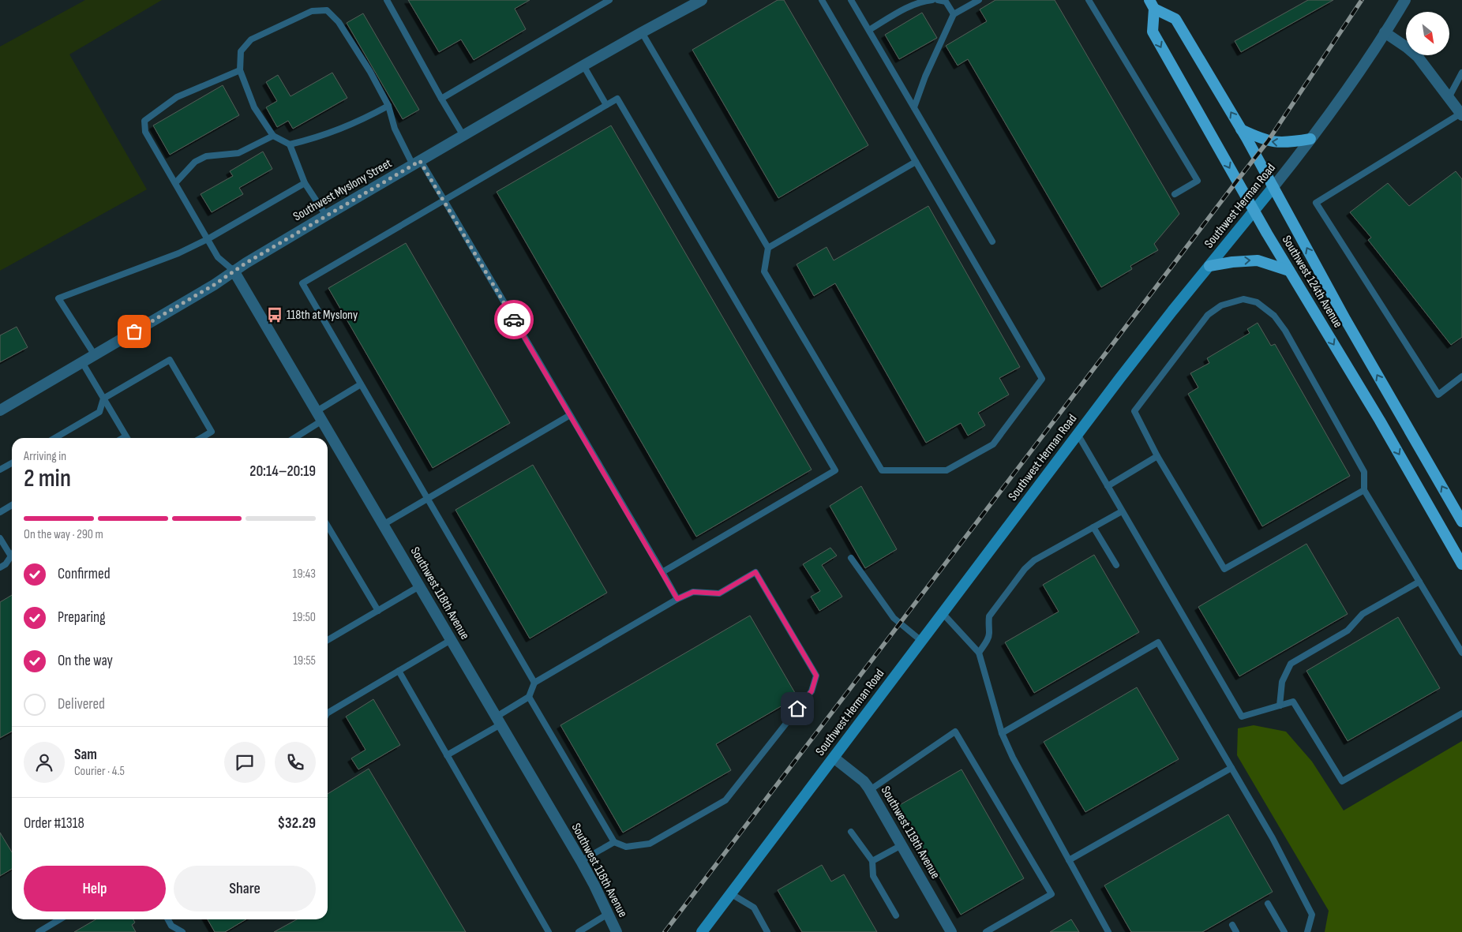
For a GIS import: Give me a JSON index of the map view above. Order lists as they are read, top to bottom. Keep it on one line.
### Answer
{"streets":{"main road":["Southwest Herman Road","Southwest 124th Avenue"],"street":["Southwest Myslony Street","Southwest 118th Avenue","Southwest 119th Avenue"]},"crossings":[["Southwest Myslony Street","Southwest 118th Avenue"],["Southwest Herman Road","Southwest 124th Avenue"],["Southwest Herman Road","Southwest 119th Avenue"]],"places":{"bus stop":["118th at Myslony"]},"north":"bottom right","page":{"heading":["2 min","Arriving in","20:14–20:19"],"panel":["Sam","Courier · 4.5","Order #1318","$32.29"],"bar":"On the way · 290 m","list":[["Confirmed","19:43"],["Preparing","19:50"],["On the way","19:55"],"Delivered"],"buttons":["Help","Share"]}}
